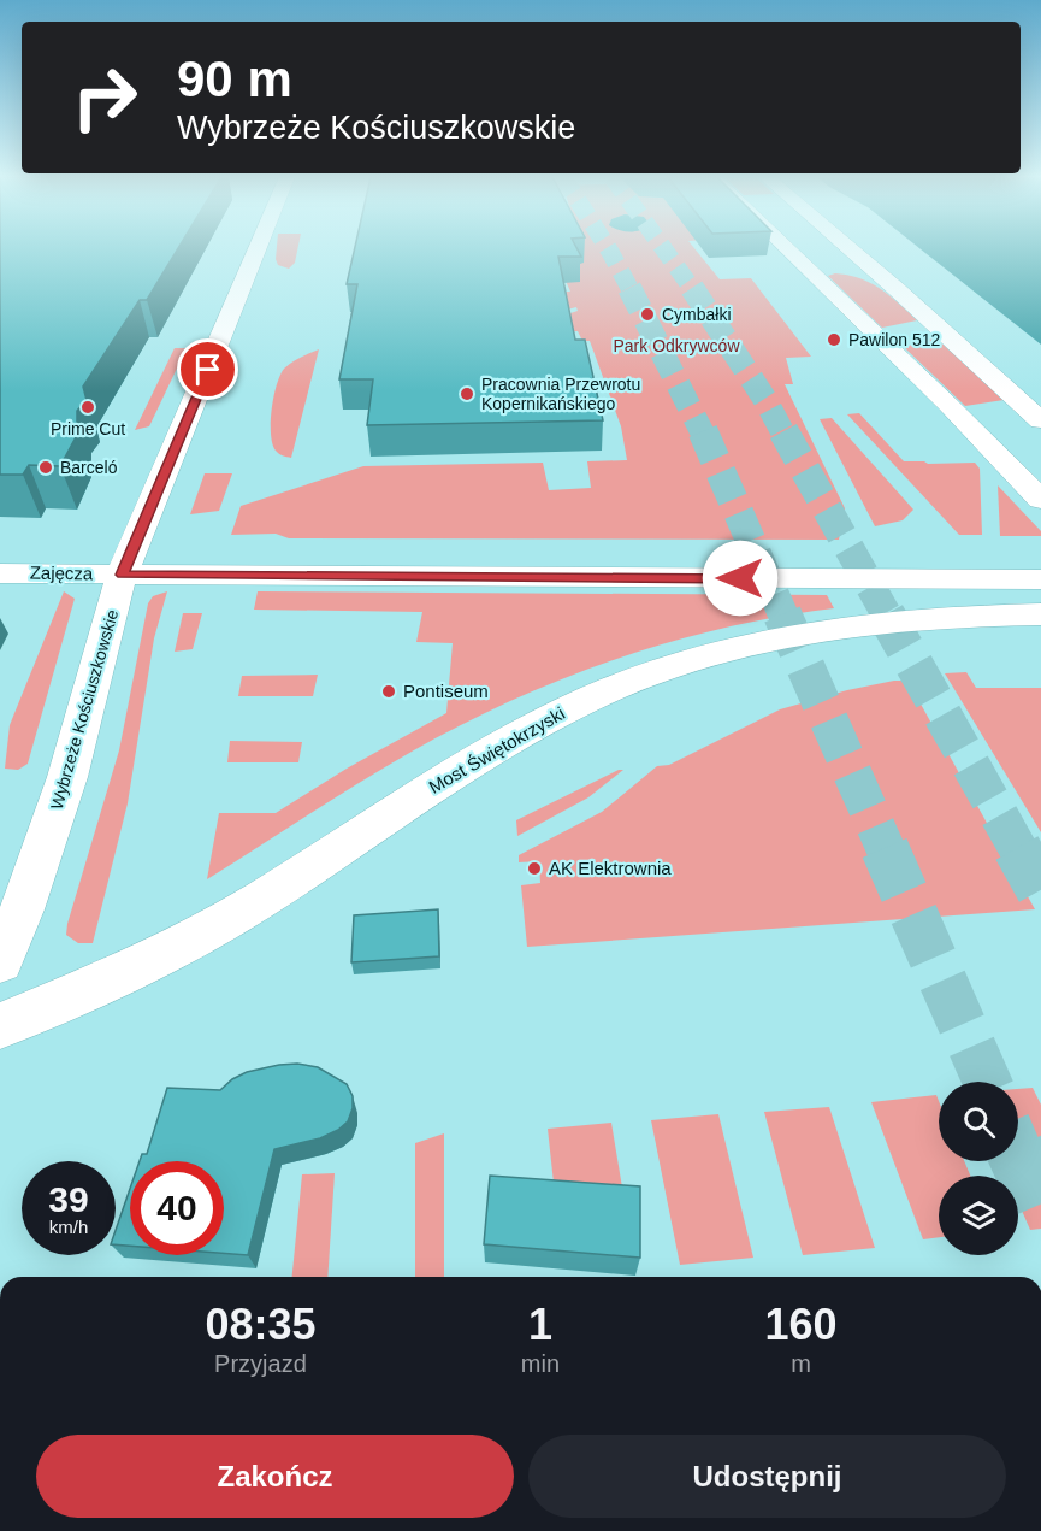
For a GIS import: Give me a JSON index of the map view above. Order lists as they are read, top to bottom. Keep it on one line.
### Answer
{"streets":{"street":["Zajęcza","Wybrzeże Kościuszkowskie","Most Świętokrzyski"]},"crossings":[["Zajęcza","Wybrzeże Kościuszkowskie"]],"parks":["Park Odkrywców"],"places":["Cymbałki","Pawilon 512","Pracownia Przewrotu Kopernikańskiego","Prime Cut","Barceló","Pontiseum","AK Elektrownia"],"page":{"turn":["90 m","Wybrzeże Kościuszkowskie"],"speed":"39 km/h","limit":"40","eta":["08:35","Przyjazd","1","min","160","m"],"buttons":["Zakończ","Udostępnij"]}}
